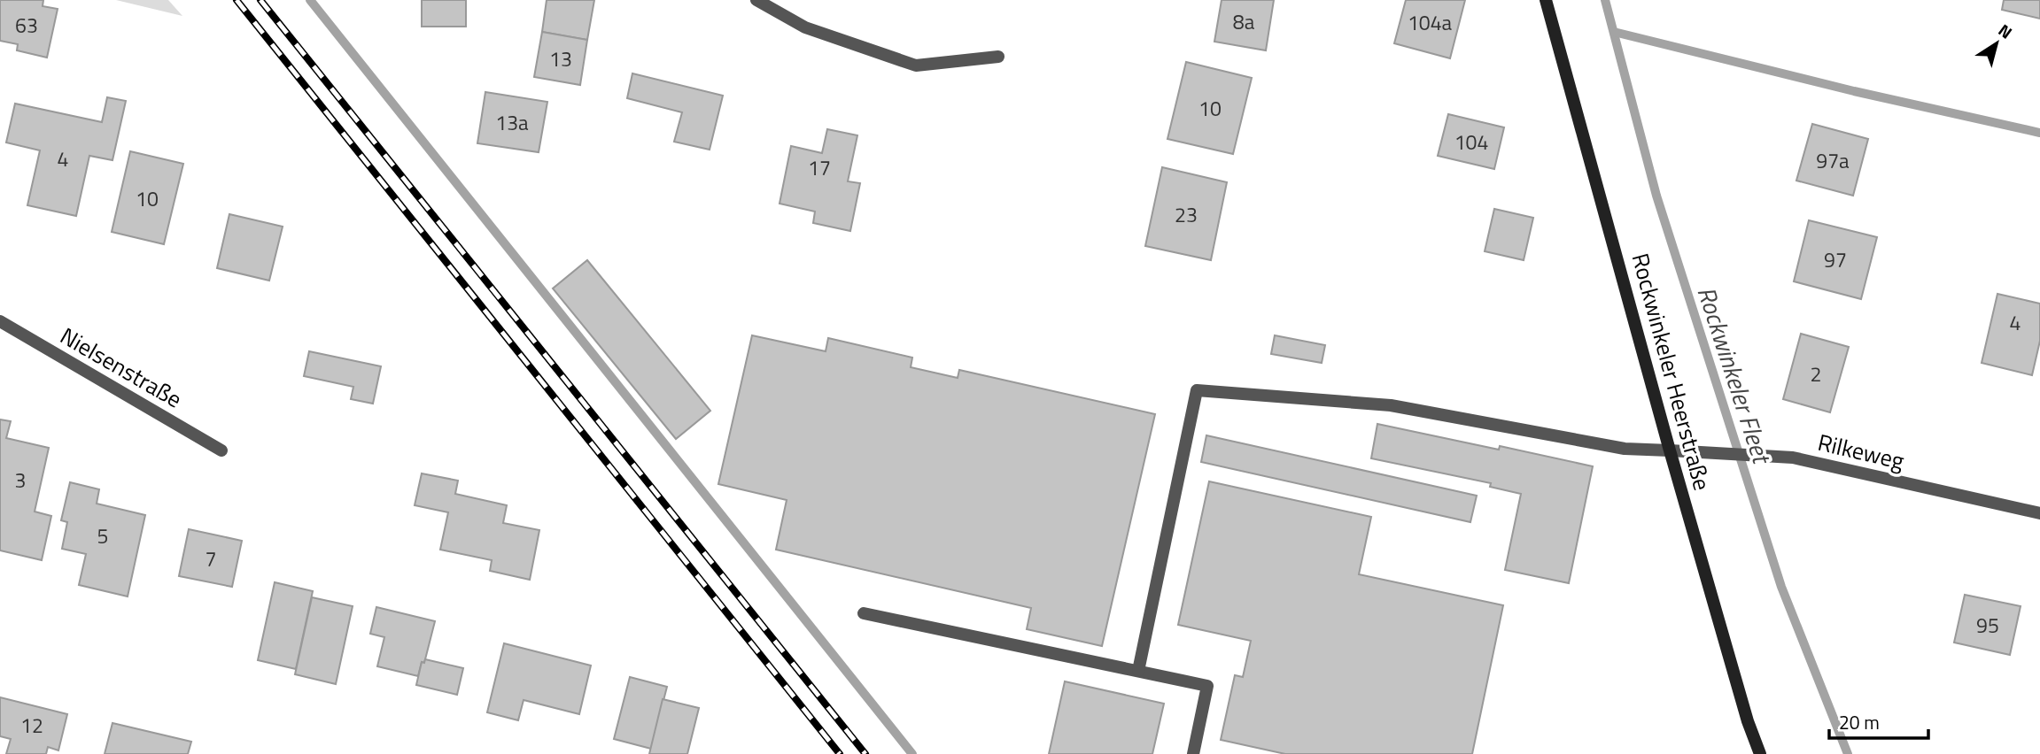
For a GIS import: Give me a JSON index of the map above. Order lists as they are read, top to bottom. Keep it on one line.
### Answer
{"streets":{"main road":["Rockwinkeler Heerstraße"],"street":["Nielsenstraße","Rilkeweg"]},"crossings":[["Rockwinkeler Heerstraße","Rilkeweg"]],"water":["Rockwinkeler Fleet"],"house_numbers":["8a","104a","63","13","10","13a","104","4","97a","17","10","23","97","4","2","3","5","7","95","12"],"scale_bar":"20 m","north":"top right"}
